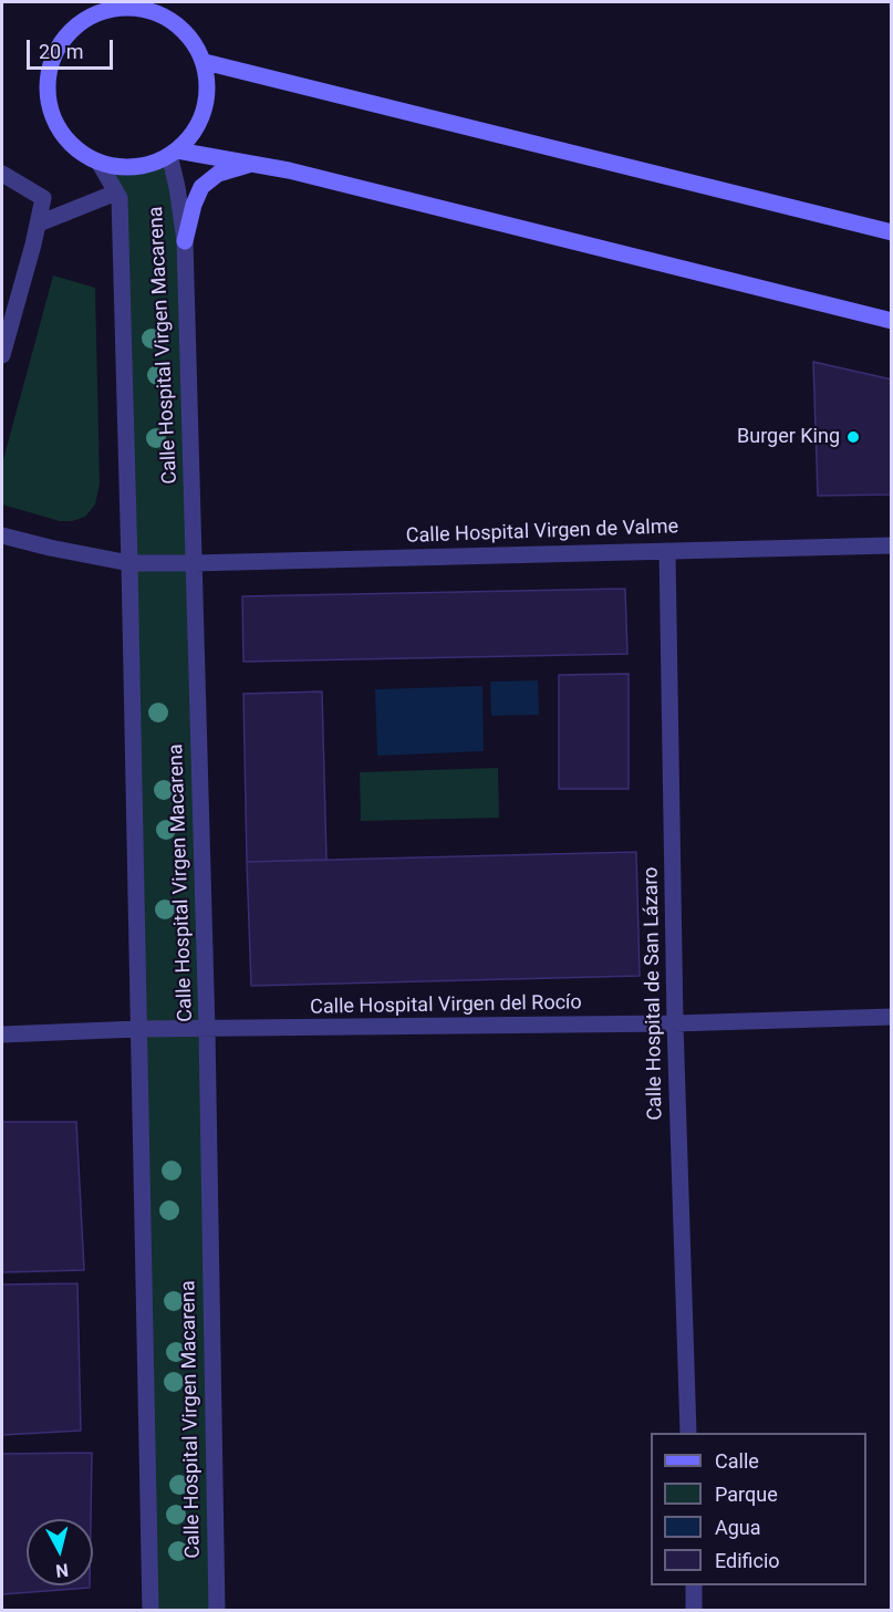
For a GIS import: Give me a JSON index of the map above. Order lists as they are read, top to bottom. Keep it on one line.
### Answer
{"streets":{"street":["Calle Hospital Virgen Macarena","Calle Hospital Virgen de Valme","Calle Hospital de San Lázaro","Calle Hospital Virgen del Rocío"]},"crossings":[["Calle Hospital Virgen Macarena","Calle Hospital Virgen de Valme"],["Calle Hospital Virgen Macarena","Calle Hospital Virgen del Rocío"],["Calle Hospital Virgen de Valme","Calle Hospital de San Lázaro"],["Calle Hospital de San Lázaro","Calle Hospital Virgen del Rocío"]],"places":["Burger King"],"legend":["Calle","Parque","Agua","Edificio"],"scale_bar":"20 m","north":"bottom"}
